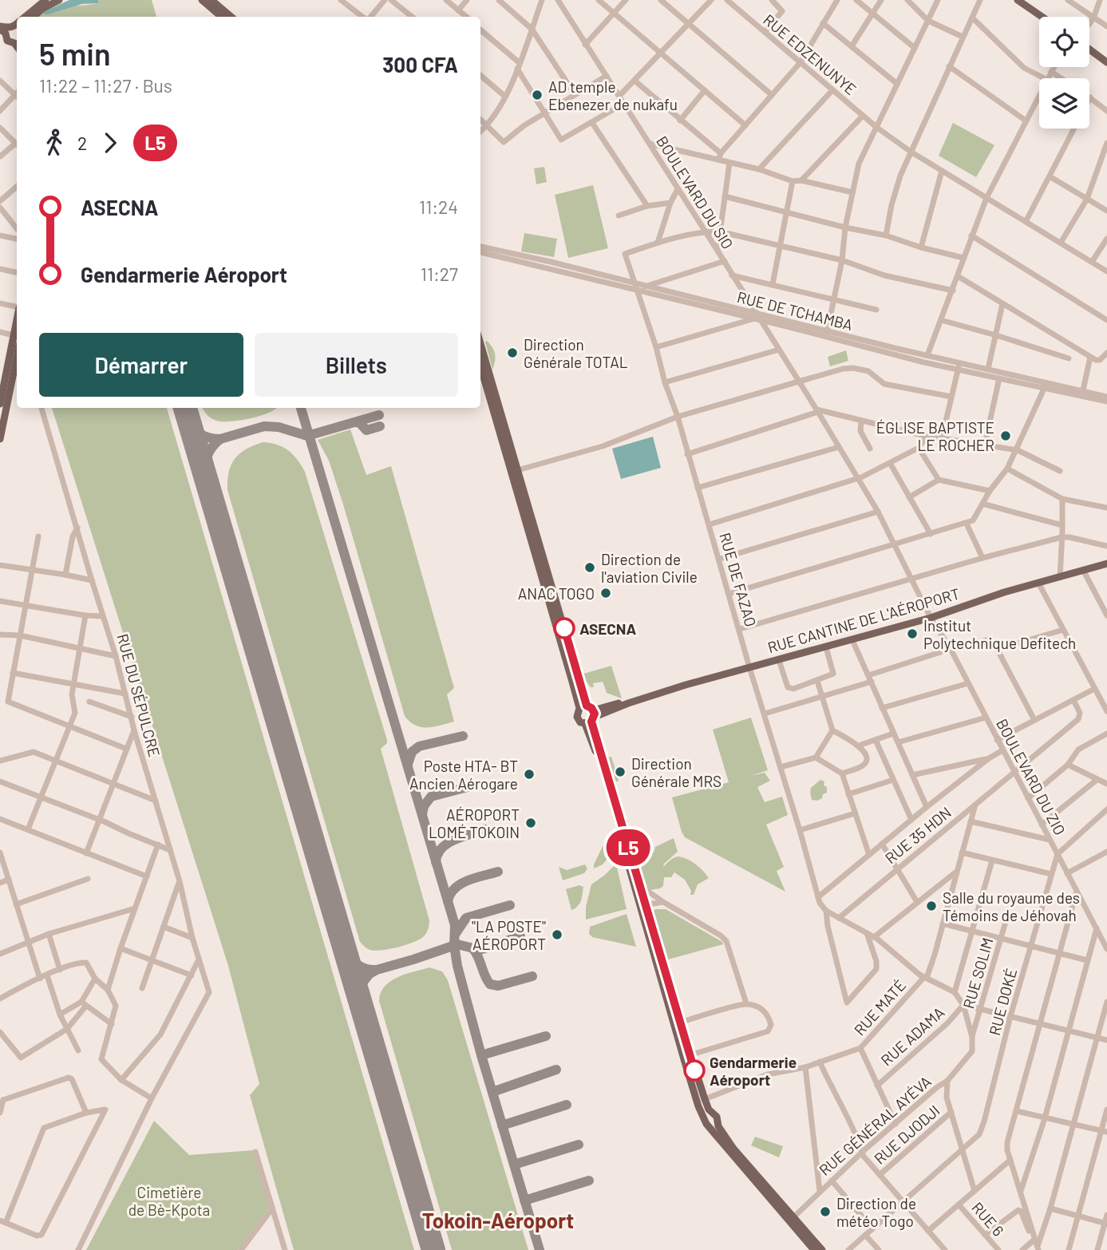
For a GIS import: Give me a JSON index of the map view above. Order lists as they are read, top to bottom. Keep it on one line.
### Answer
{"streets":{"main road":["RUE CANTINE DE L'AÉROPORT"],"street":["RUE EDZENUNYE","BOULEVARD DU SIO","RUE DE TCHAMBA","RUE DE FAZAO","RUE DU SÉPULCRE","BOULEVARD DU ZIO","RUE 35 HDN","RUE SOLIM","RUE DOKÉ","RUE MATÉ","RUE ADAMA","RUE GÉNÉRAL AYÉVA","RUE DJODJI","RUE 6"]},"crossings":[["BOULEVARD DU SIO","RUE DE TCHAMBA"],["BOULEVARD DU SIO","BOULEVARD DU ZIO"],["RUE DE TCHAMBA","RUE DE FAZAO"],["RUE DE FAZAO","RUE CANTINE DE L'AÉROPORT"],["RUE CANTINE DE L'AÉROPORT","BOULEVARD DU ZIO"],["BOULEVARD DU ZIO","RUE 35 HDN"],["BOULEVARD DU ZIO","RUE DOKÉ"],["RUE SOLIM","RUE GÉNÉRAL AYÉVA"]],"districts":["Tokoin-Aéroport"],"parks":["Cimetière de Bè-Kpota"],"places":["AD temple Ebenezer de nukafu","Direction Générale TOTAL","ÉGLISE BAPTISTE LE ROCHER","Direction de l'aviation Civile","ANAC TOGO","ASECNA","Institut Polytechnique Defitech","Direction Générale MRS","Poste HTA- BT Ancien Aérogare","AÉROPORT LOMÉ TOKOIN","Salle du royaume des Témoins de Jéhovah","\"LA POSTE\" AÉROPORT","Gendarmerie Aéroport","Direction de météo Togo"],"lines":["bus line L5"],"page":{"on_map":"L5","heading":["5 min","11:22 – 11:27 · Bus","300 CFA"],"legs":["2","L5"],"list":[{"name":"ASECNA","value":"11:24"},{"name":"Gendarmerie Aéroport","value":"11:27"}],"buttons":["Démarrer","Billets"]}}
